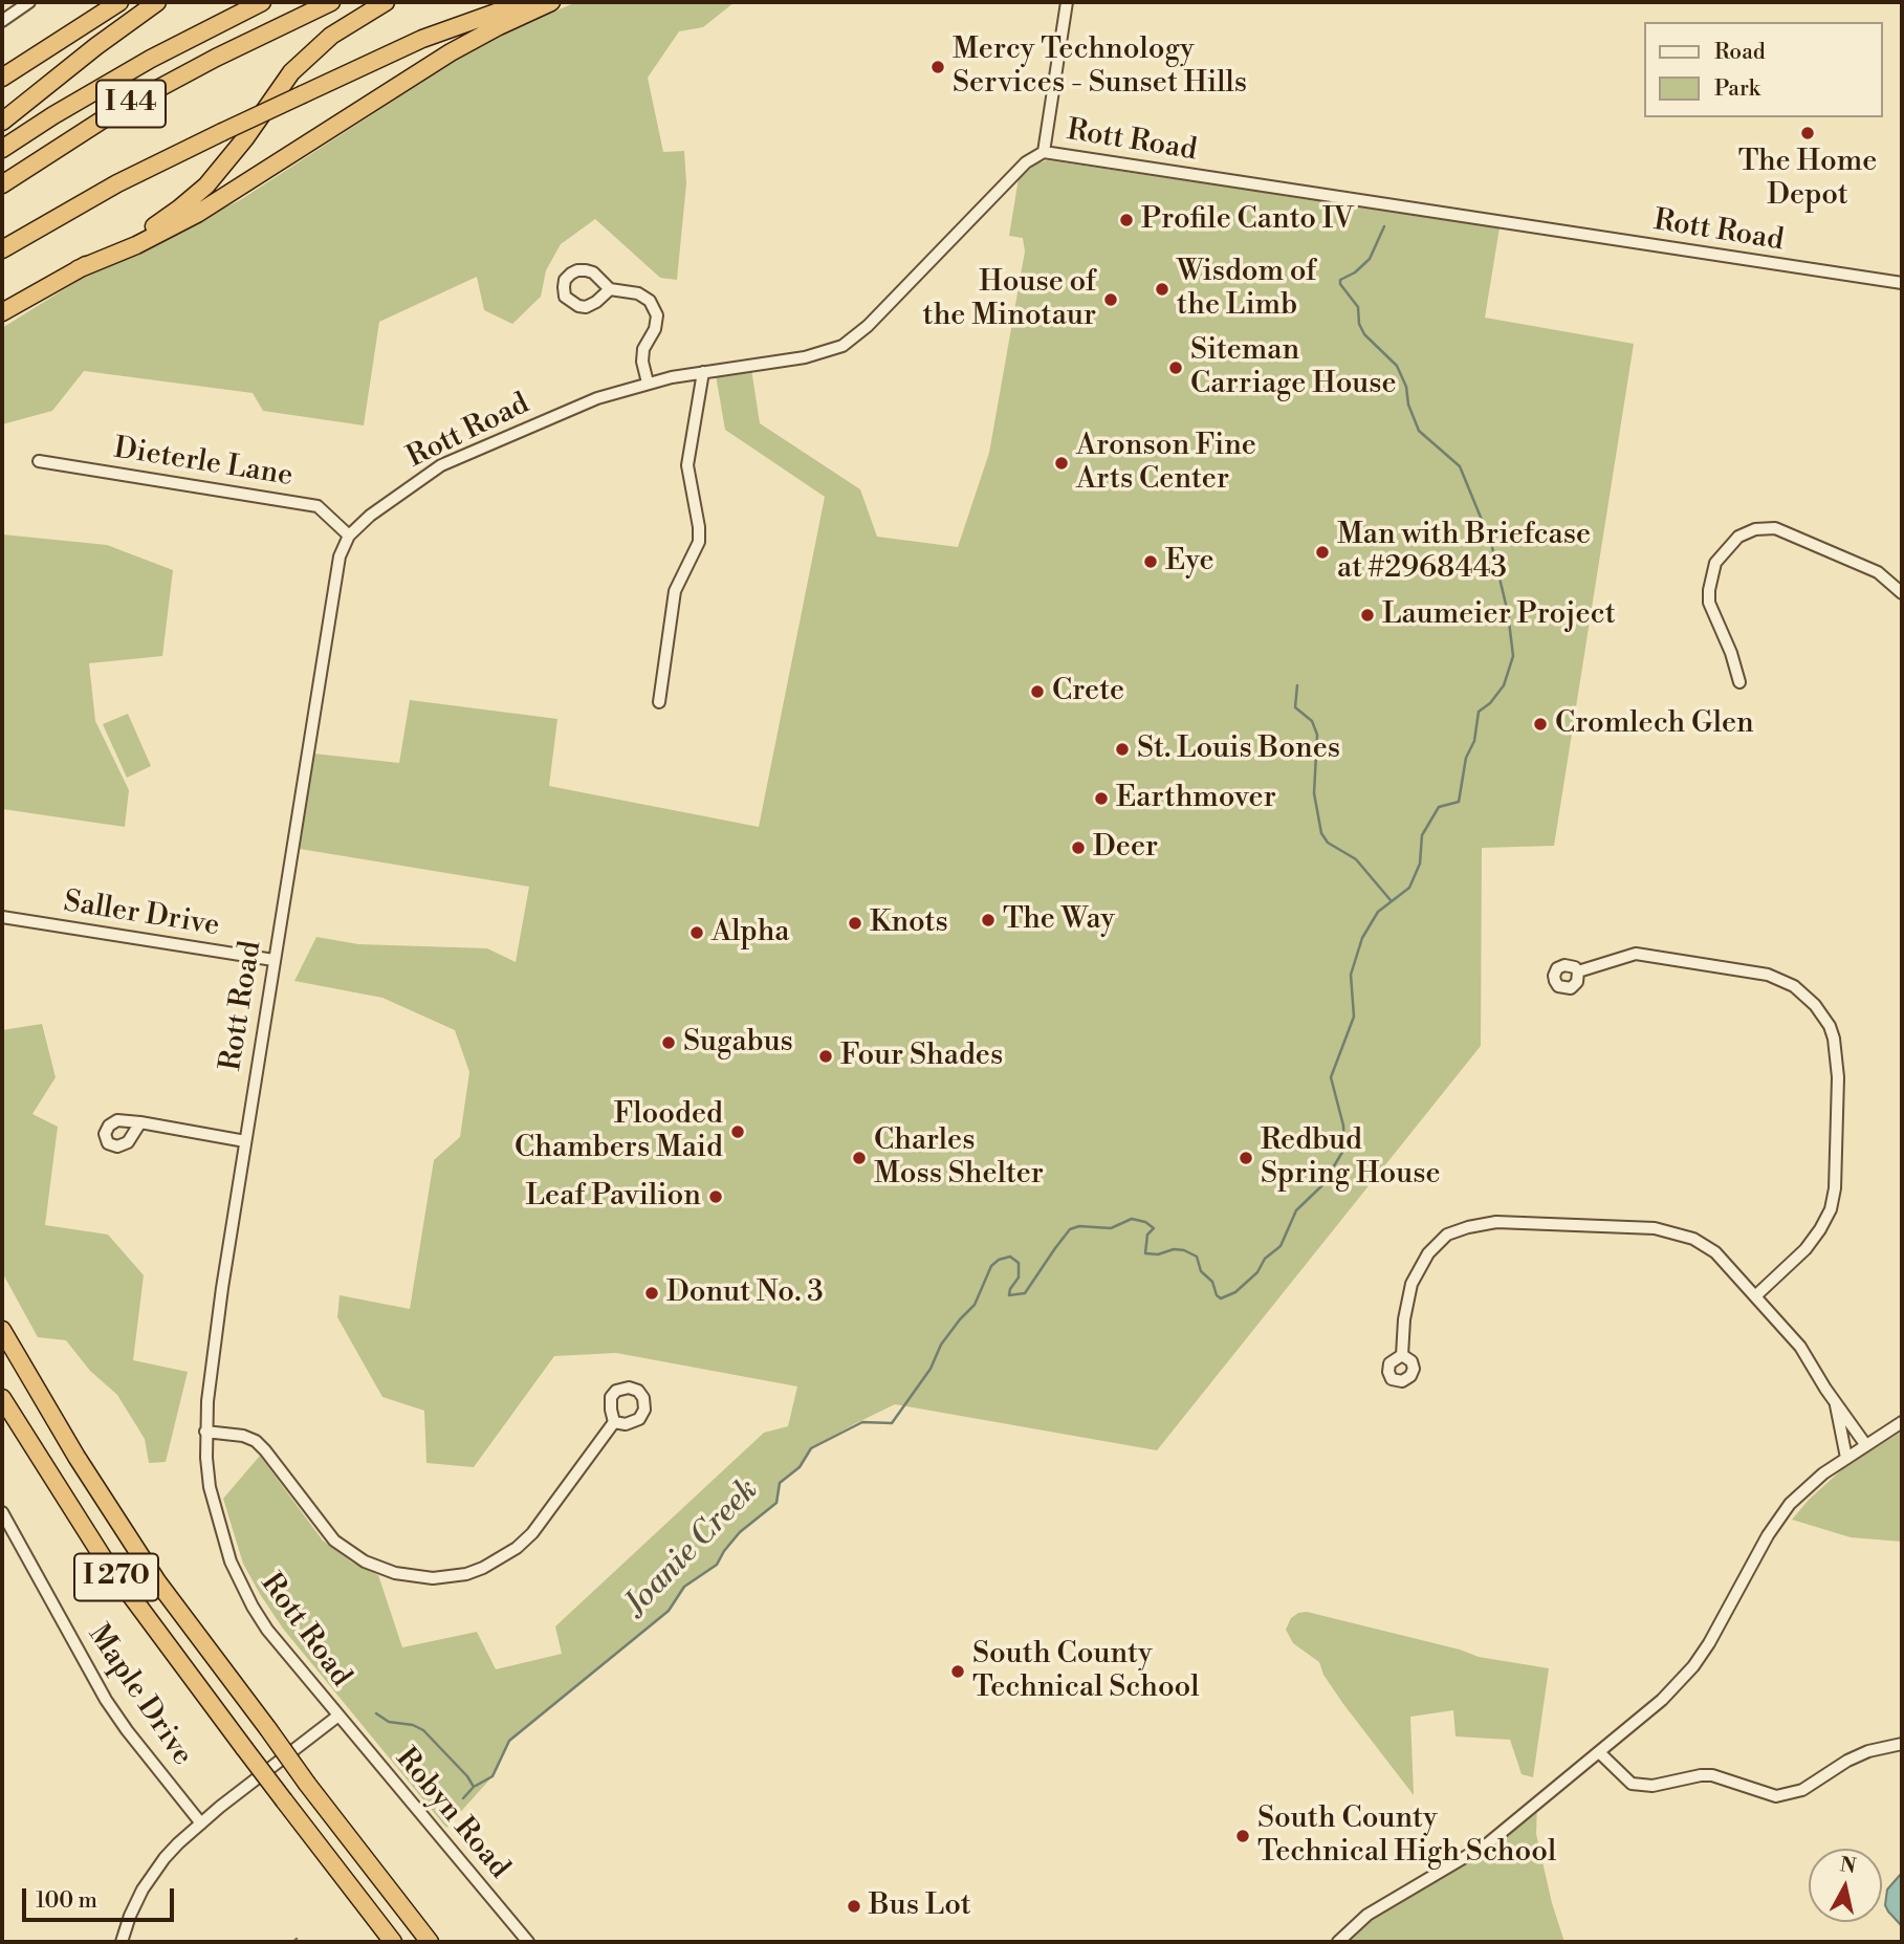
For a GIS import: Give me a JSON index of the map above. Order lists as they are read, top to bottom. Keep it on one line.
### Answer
{"streets":{"highway":["I 44","I 270"],"street":["Rott Road","Dieterle Lane","Saller Drive","Maple Drive","Robyn Road"]},"crossings":[["Rott Road","Dieterle Lane"],["Rott Road","Saller Drive"],["Rott Road","Maple Drive"],["Rott Road","Robyn Road"]],"water":["Joanie Creek"],"places":["Mercy Technology Services - Sunset Hills","The Home Depot","Profile Canto IV","Wisdom of the Limb","House of the Minotaur","Siteman Carriage House","Aronson Fine Arts Center","Man with Briefcase at #2968443","Eye","Laumeier Project","Crete","Cromlech Glen","St. Louis Bones","Earthmover","Deer","The Way","Knots","Alpha","Sugabus","Four Shades","Flooded Chambers Maid","Charles Moss Shelter","Redbud Spring House","Leaf Pavilion","Donut No. 3","South County Technical School","South County Technical High School","Bus Lot"],"legend":["Road","Park"],"scale_bar":"100 m","north":"top"}
